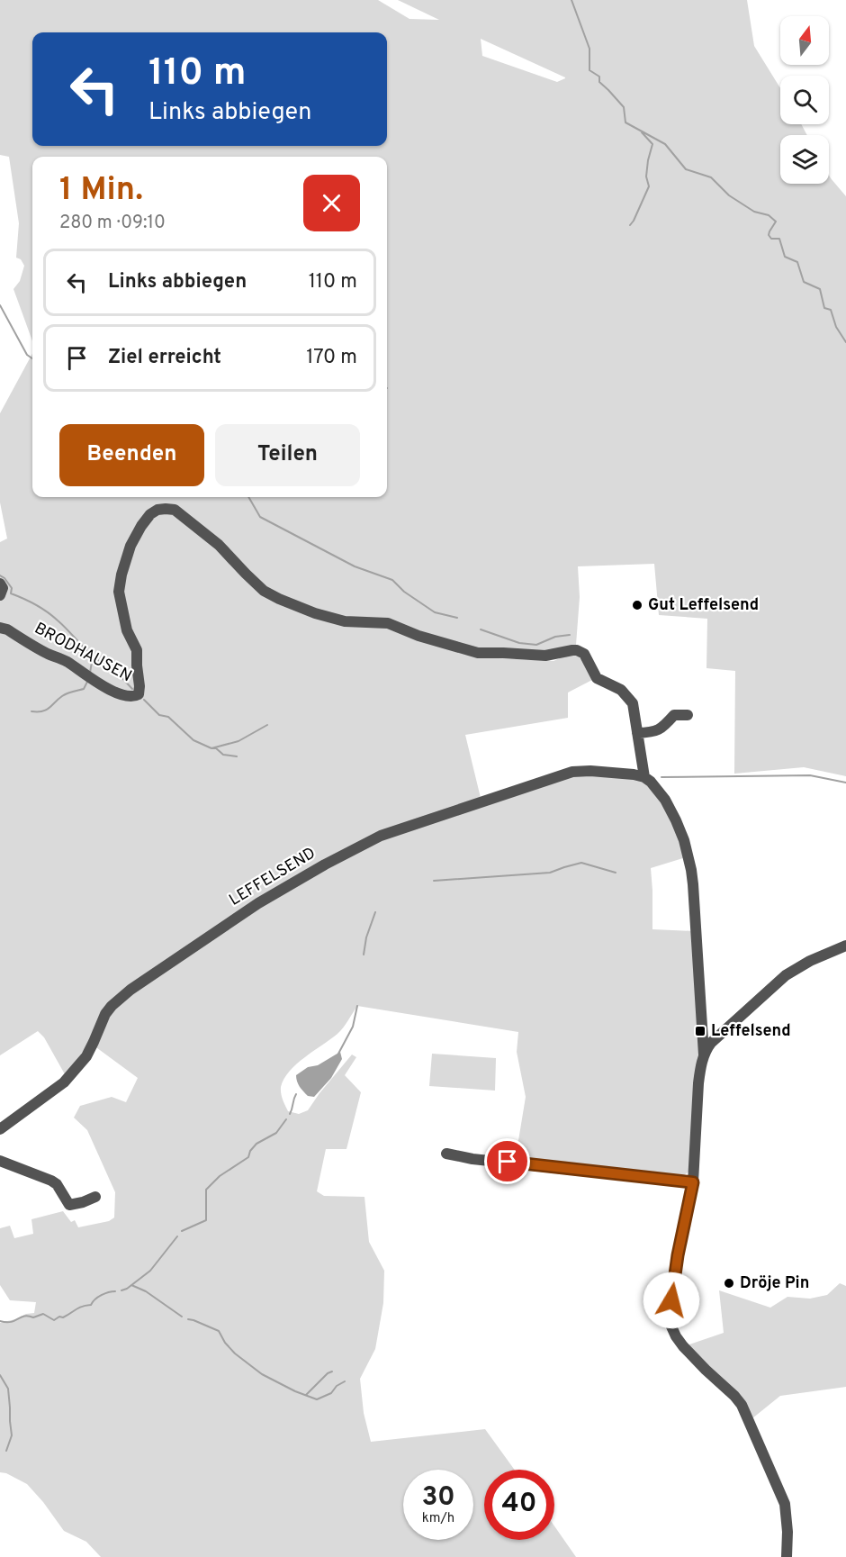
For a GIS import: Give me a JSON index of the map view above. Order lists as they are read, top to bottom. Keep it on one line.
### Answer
{"streets":{"street":["BRODHAUSEN","LEFFELSEND"]},"places":{"other":["Gut Leffelsend","Dröje Pin"],"transit":["Leffelsend"]},"north":"top","page":{"turn":["110 m","Links abbiegen"],"heading":["1 Min.","280 m · 09:10"],"list":[{"name":"Links abbiegen","value":"110 m"},{"name":"Ziel erreicht","value":"170 m"}],"buttons":["Beenden","Teilen"],"speed":"30 km/h","limit":"40"}}
